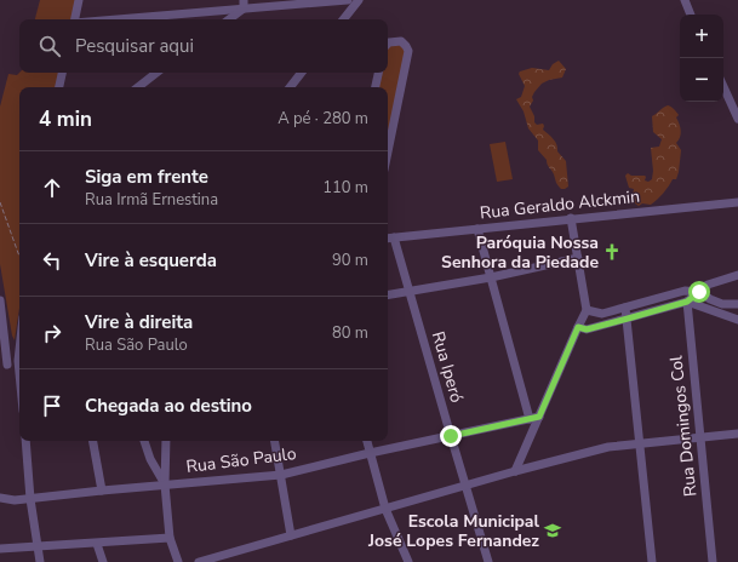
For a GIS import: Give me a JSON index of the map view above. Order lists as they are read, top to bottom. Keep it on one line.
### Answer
{"streets":{"street":["Rua Geraldo Alckmin","Rua Iperó","Rua Domingos Col","Rua São Paulo"]},"crossings":[["Rua Geraldo Alckmin","Rua Iperó"],["Rua Iperó","Rua São Paulo"]],"places":{"church":["Paróquia Nossa Senhora da Piedade"],"school or university":["Escola Municipal José Lopes Fernandez"]},"page":{"map_buttons":["+","−"],"search":"Pesquisar aqui","heading":["4 min","A pé · 280 m"],"list":[["Siga em frente","Rua Irmã Ernestina","110 m"],["Vire à esquerda","90 m"],["Vire à direita","Rua São Paulo","80 m"],"Chegada ao destino"]}}
